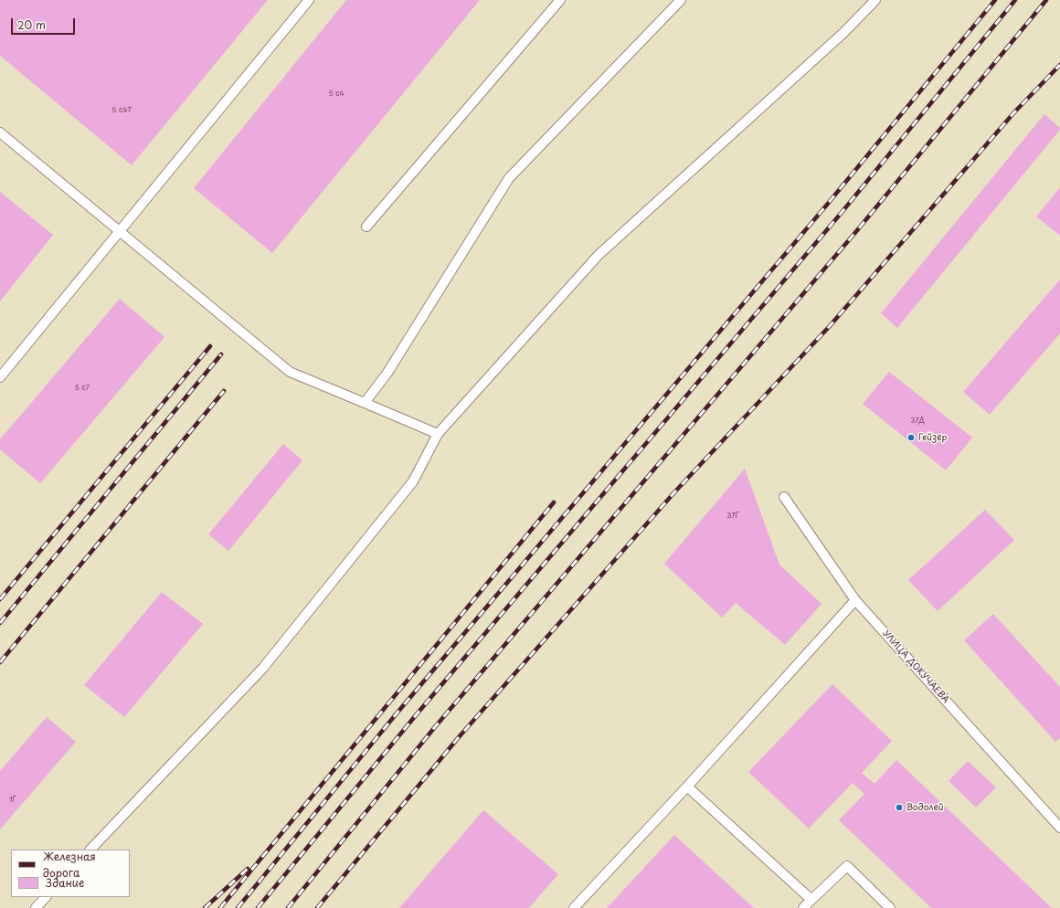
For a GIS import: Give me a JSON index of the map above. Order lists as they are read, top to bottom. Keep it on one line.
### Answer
{"streets":{"lane":["УЛИЦА ДОКУЧАЕВА"]},"places":["Гейзер","Водолей"],"house_numbers":["5 с4","5 с47","5 с7","37Д","37Г","1Г"],"legend":["Железная дорога","Здание"],"scale_bar":"20 m"}
